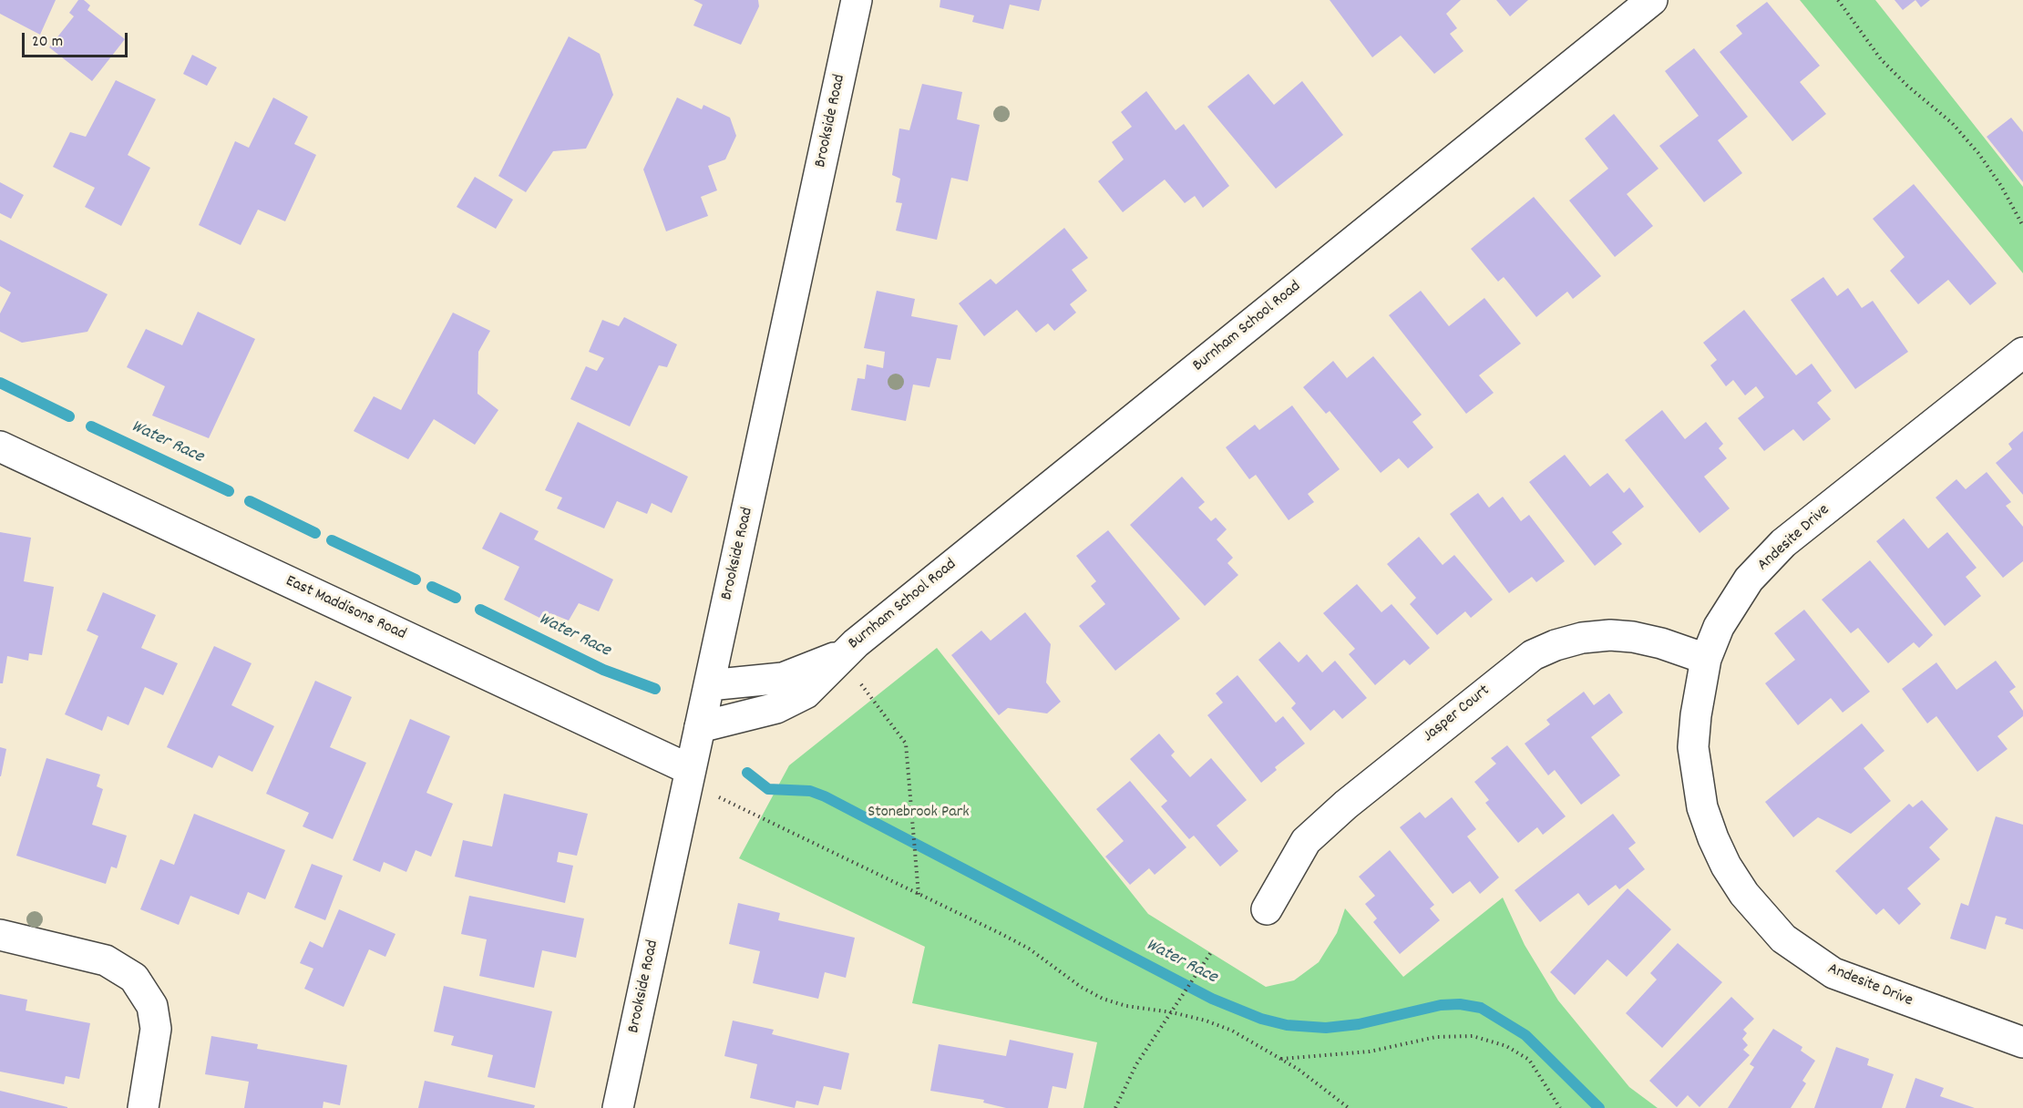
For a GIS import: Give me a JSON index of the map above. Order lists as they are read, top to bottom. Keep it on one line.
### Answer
{"streets":{"street":["Brookside Road","Burnham School Road","Andesite Drive","East Maddisons Road","Jasper Court"]},"crossings":[["Brookside Road","Burnham School Road"],["Brookside Road","East Maddisons Road"],["Andesite Drive","Jasper Court"]],"water":["Water Race"],"parks":["Stonebrook Park"],"scale_bar":"20 m"}
